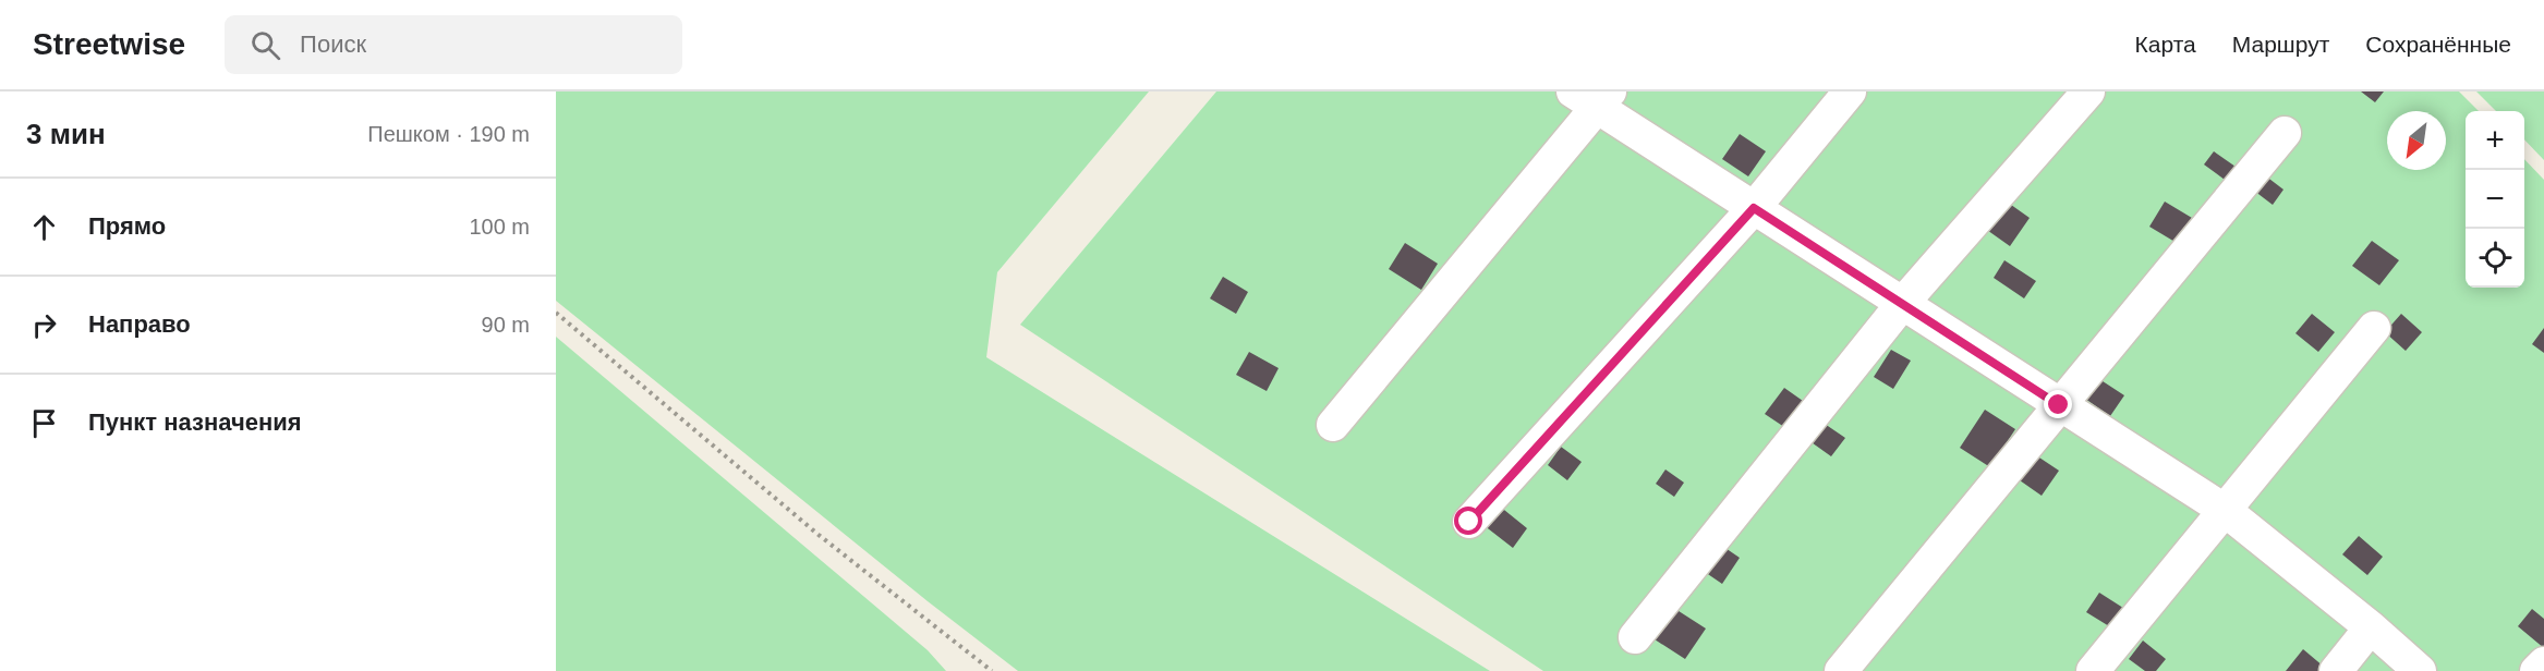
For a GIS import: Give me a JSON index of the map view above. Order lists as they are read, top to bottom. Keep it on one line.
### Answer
{"north":"bottom left","page":{"header":"Streetwise","search":"Поиск","nav":["Карта","Маршрут","Сохранённые"],"heading":["3 мин","Пешком · 190 m"],"map_buttons":["+","−"],"list":[["Прямо","100 m"],["Направо","90 m"],"Пункт назначения"]}}
